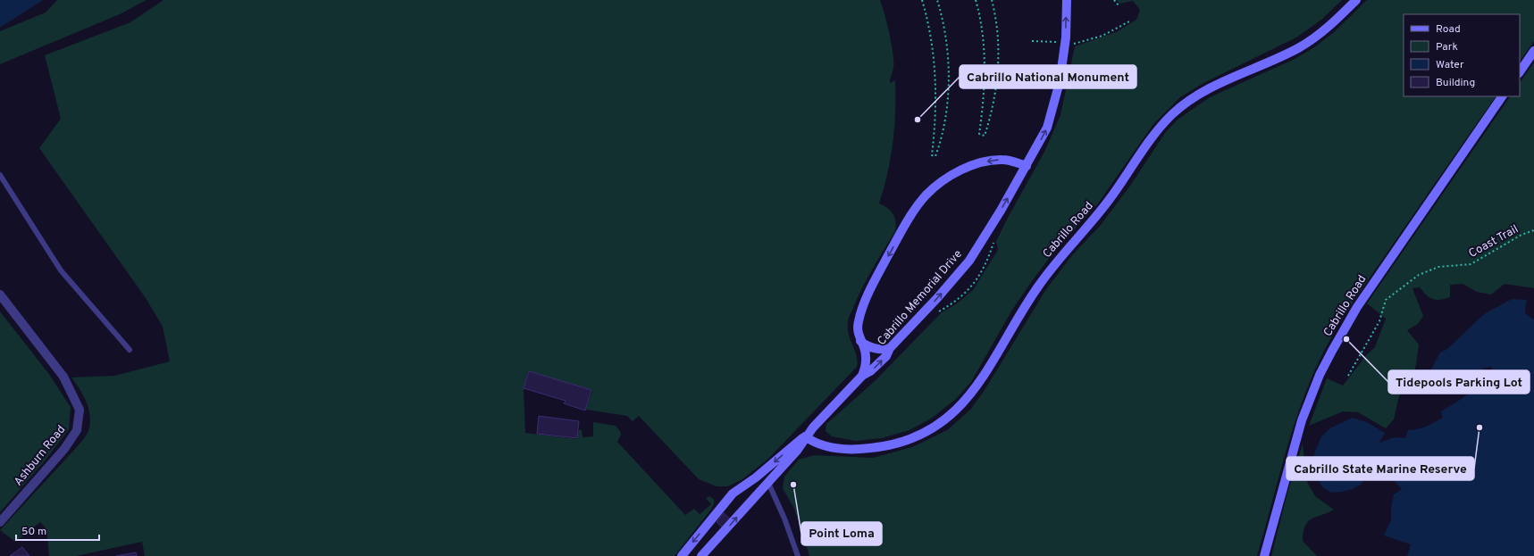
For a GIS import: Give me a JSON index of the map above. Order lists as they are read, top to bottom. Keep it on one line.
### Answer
{"streets":{"street":["Cabrillo Road","Cabrillo Memorial Drive","Ashburn Road"],"path":["Coast Trail"]},"crossings":[["Cabrillo Road","Cabrillo Memorial Drive"]],"places":["Cabrillo National Monument","Tidepools Parking Lot","Cabrillo State Marine Reserve","Point Loma"],"legend":["Road","Park","Water","Building"],"scale_bar":"50 m"}
